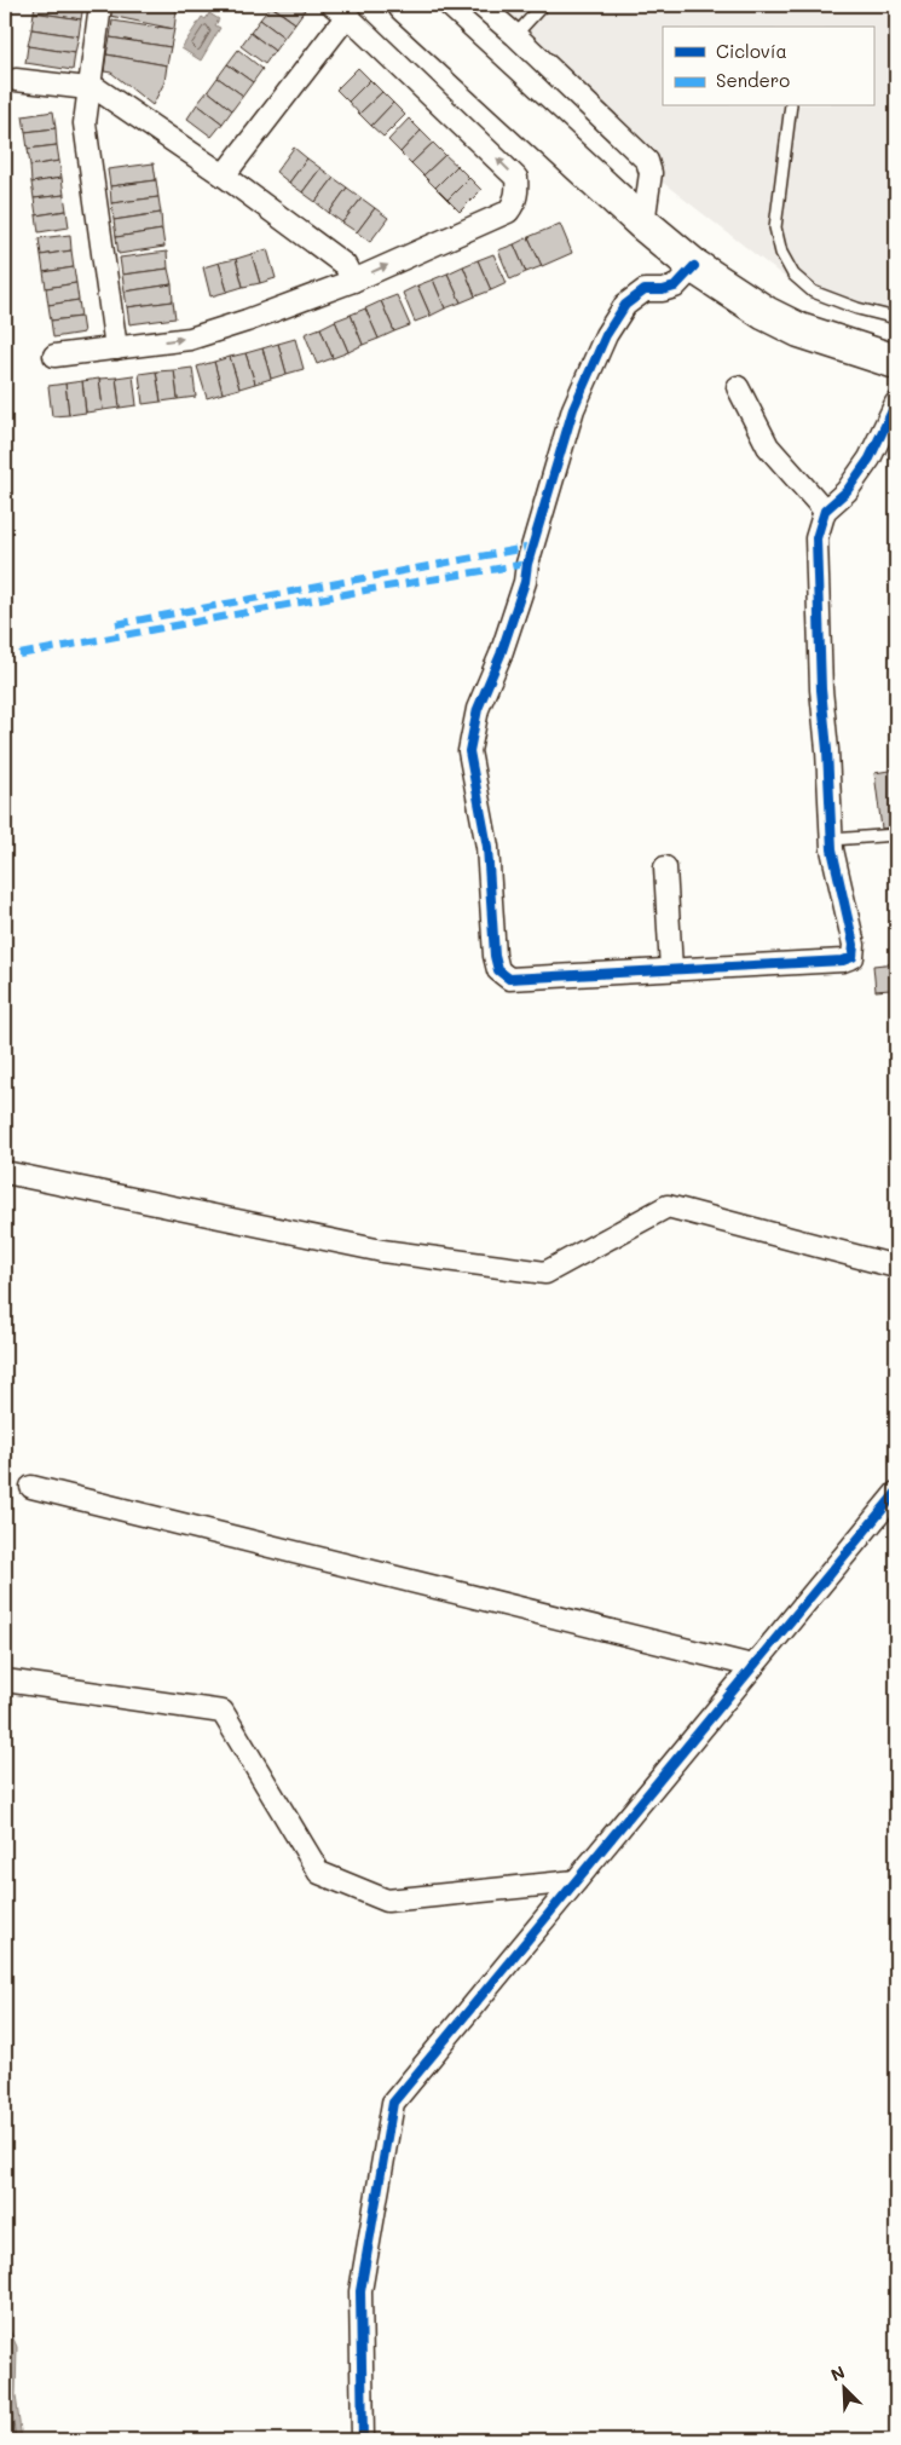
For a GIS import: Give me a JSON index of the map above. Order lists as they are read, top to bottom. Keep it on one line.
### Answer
{"legend":["Ciclovía","Sendero"],"north":"top left"}
